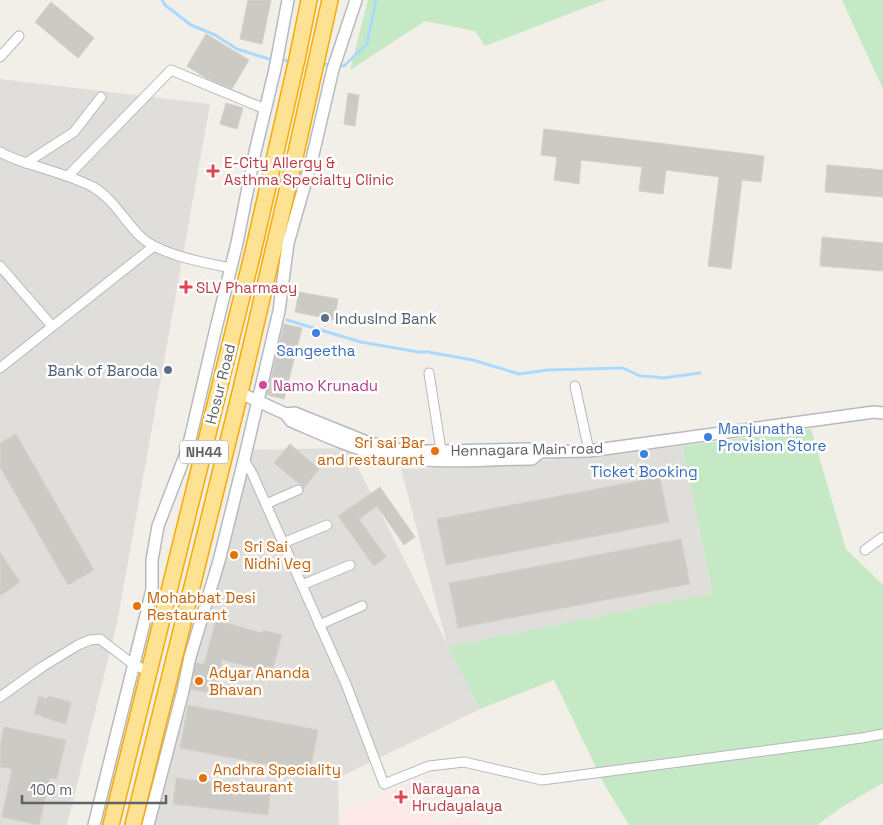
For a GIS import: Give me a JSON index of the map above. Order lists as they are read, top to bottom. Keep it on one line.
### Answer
{"streets":{"highway":["Hosur Road","NH44"],"street":["Hennagara Main road"]},"crossings":[["Hosur Road","Hennagara Main road"]],"places":{"health":["E-City Allergy & Asthma Specialty Clinic","SLV Pharmacy","Narayana Hrudayalaya"],"other":["IndusInd Bank","Sangeetha","Bank of Baroda","Namo Krunadu","Manjunatha Provision Store","Sri sai Bar and restaurant","Ticket Booking","Sri Sai Nidhi Veg","Mohabbat Desi Restaurant","Adyar Ananda Bhavan","Andhra Speciality Restaurant"]},"scale_bar":"100 m"}
